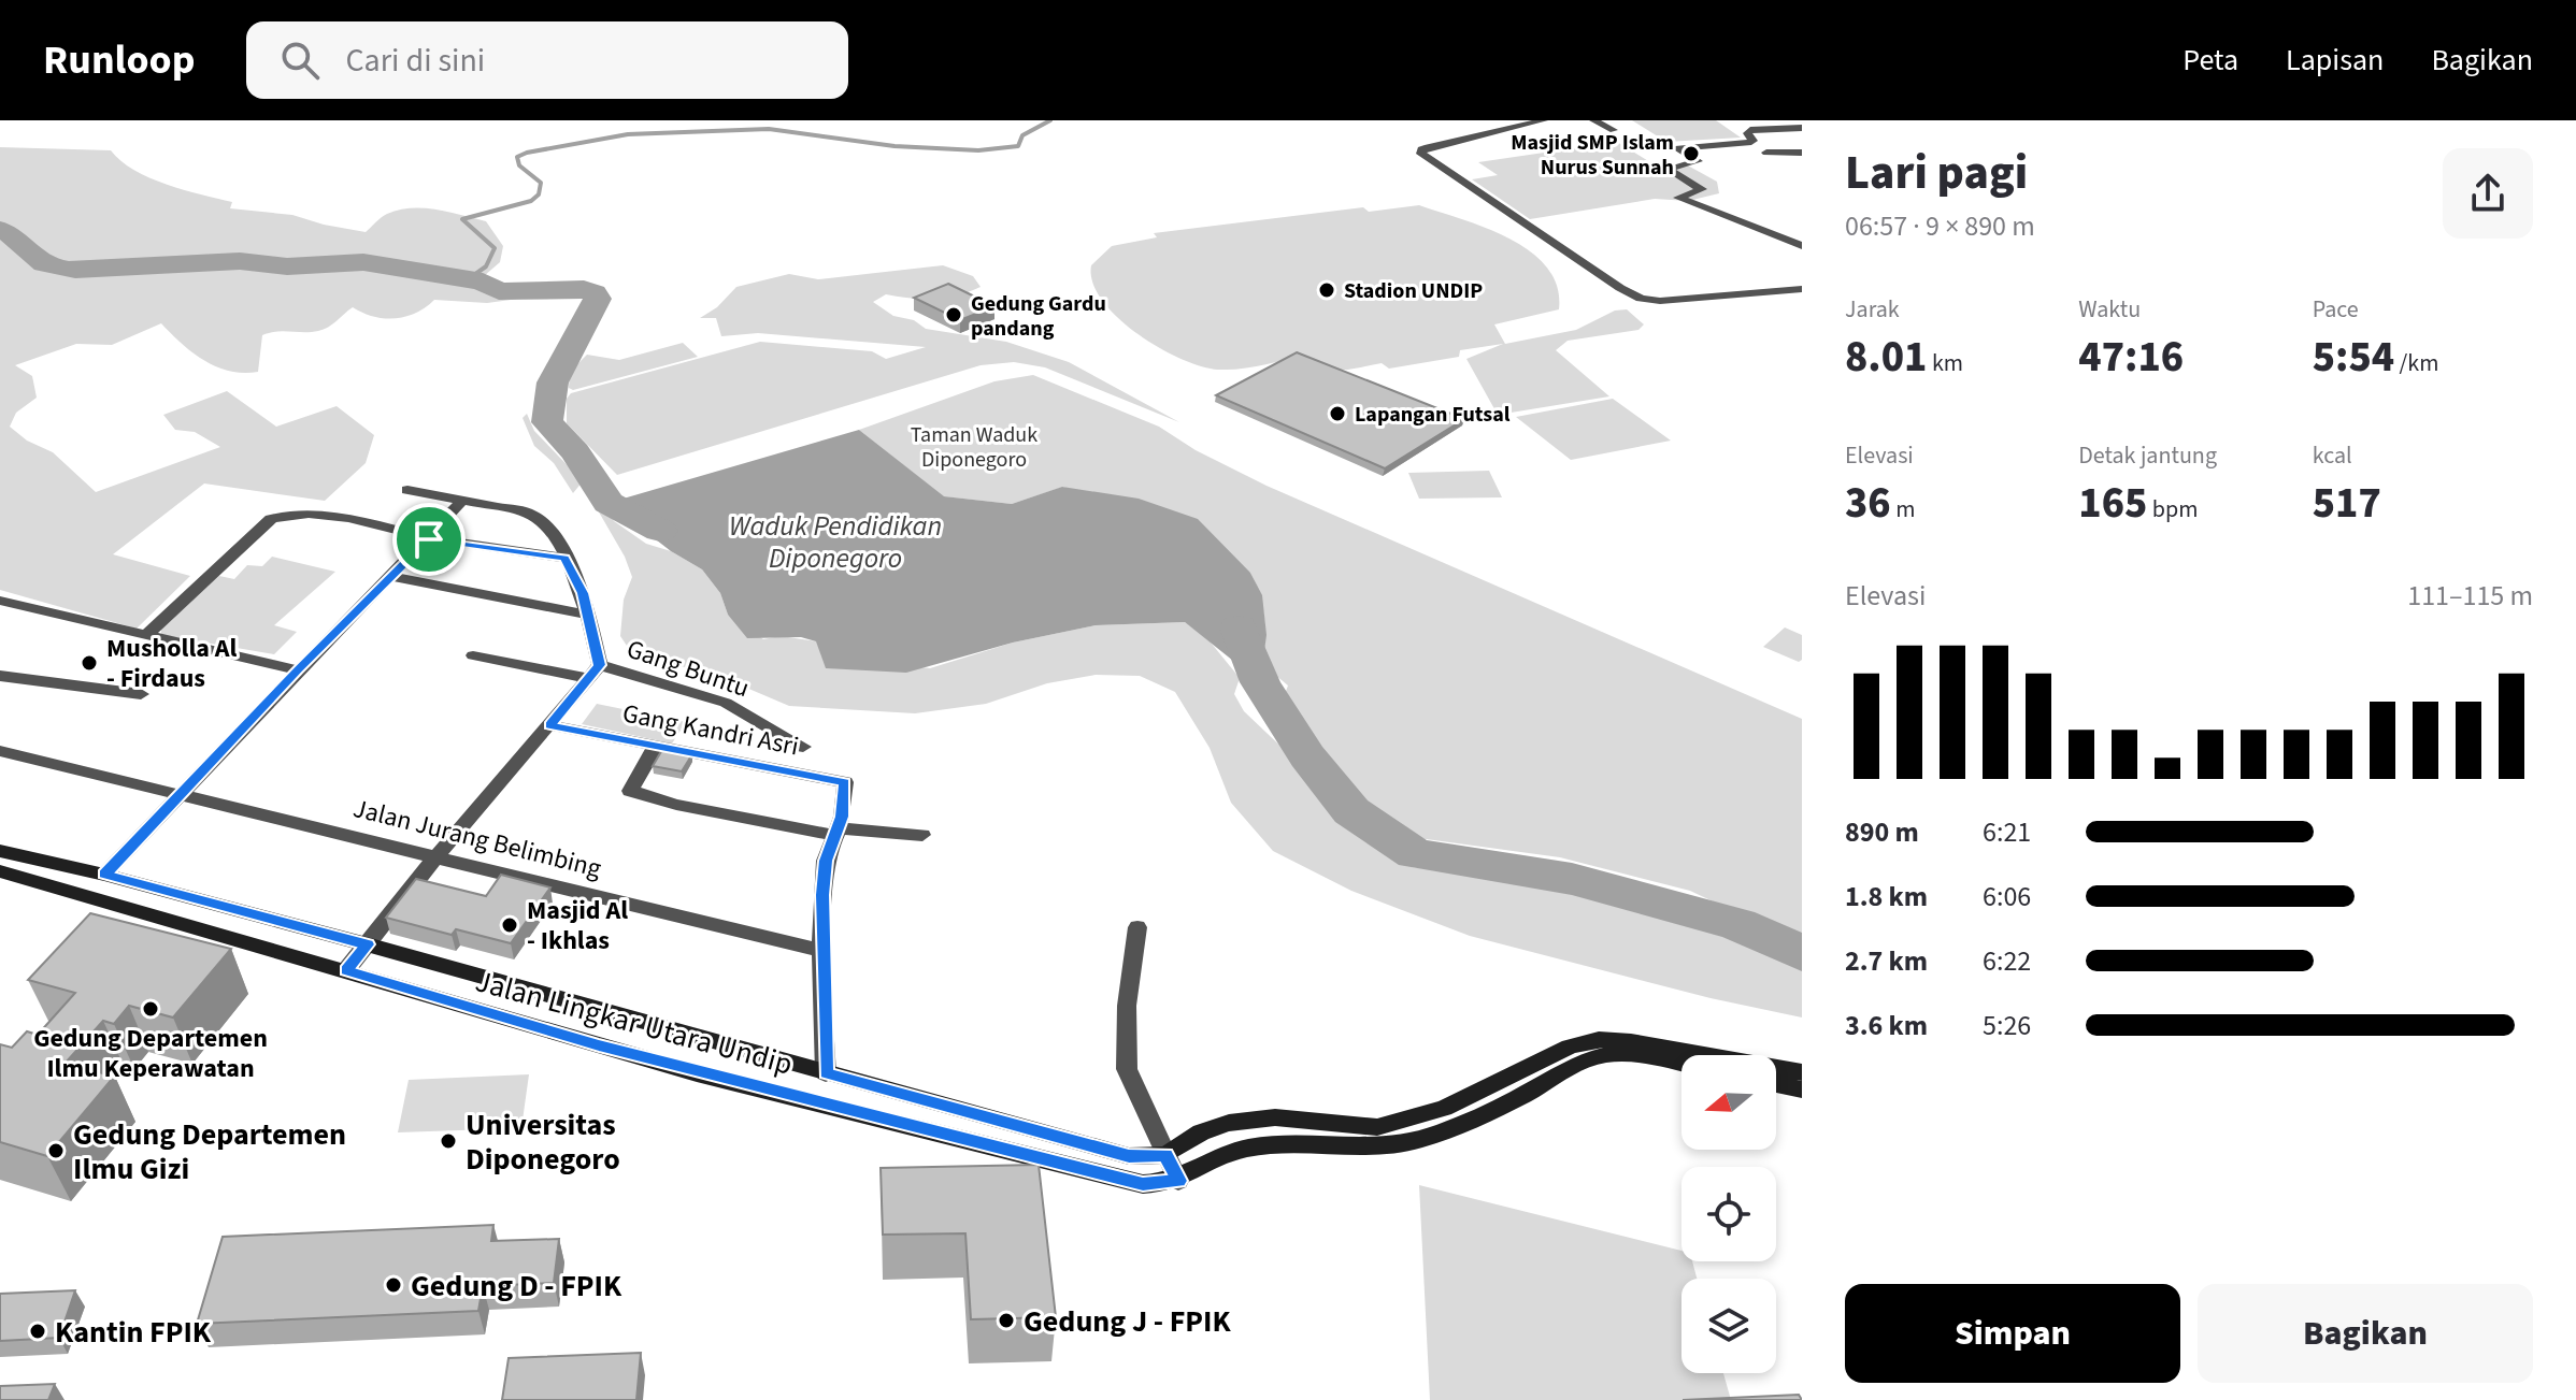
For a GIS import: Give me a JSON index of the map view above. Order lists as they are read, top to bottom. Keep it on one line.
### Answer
{"streets":{"street":["Gang Buntu","Gang Kandri Asri","Jalan Jurang Belimbing","Jalan Lingkar Utara Undip"]},"crossings":[["Gang Kandri Asri","Jalan Jurang Belimbing"]],"water":["Waduk Pendidikan Diponegoro"],"parks":["Taman Waduk Diponegoro"],"places":["Masjid SMP Islam Nurus Sunnah","Stadion UNDIP","Gedung Gardu pandang","Lapangan Futsal","Musholla Al - Firdaus","Masjid Al - Ikhlas","Gedung Departemen Ilmu Keperawatan","Universitas Diponegoro","Gedung Departemen Ilmu Gizi","Gedung D - FPIK","Gedung J - FPIK","Kantin FPIK"],"north":"left","page":{"header":"Runloop","search":"Cari di sini","nav":["Peta","Lapisan","Bagikan"],"heading":["Lari pagi","06:57 · 9 × 890 m"],"stats":[["Jarak","8.01 km"],["Waktu","47:16"],["Pace","5:54 /km"],["Elevasi","36 m"],["Detak jantung","165 bpm"],["kcal","517"]],"chart":["Elevasi","111–115 m"],"list":[{"name":"890 m","note":"6:21"},{"name":"1.8 km","note":"6:06"},{"name":"2.7 km","note":"6:22"},{"name":"3.6 km","note":"5:26"}],"buttons":["Simpan","Bagikan"]}}
